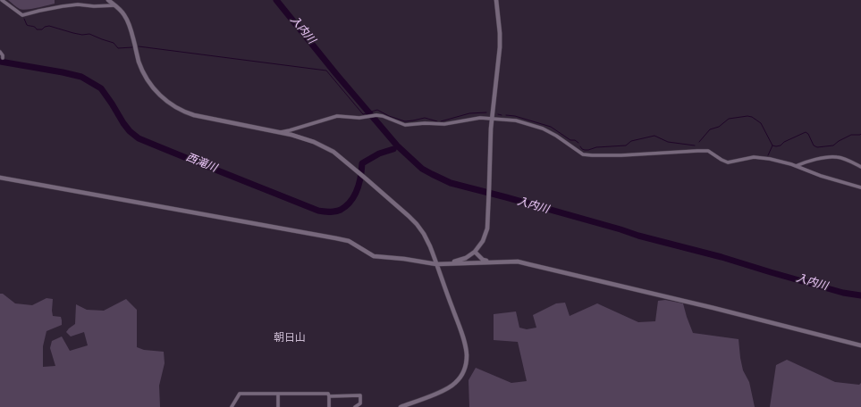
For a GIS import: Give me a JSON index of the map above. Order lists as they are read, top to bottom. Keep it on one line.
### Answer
{"districts":["朝日山"],"water":["入内川","西滝川"]}
